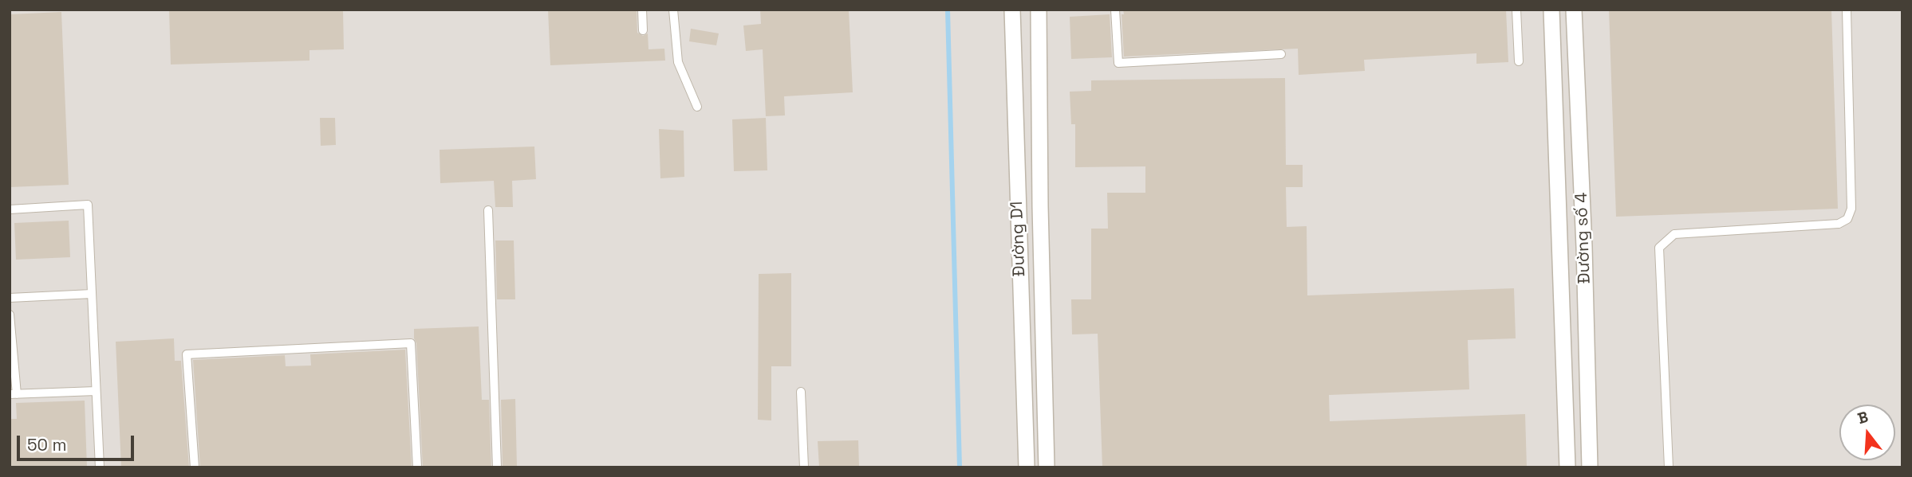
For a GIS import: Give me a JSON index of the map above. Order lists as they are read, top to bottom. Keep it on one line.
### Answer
{"streets":{"street":["Đường số 4","Đường D1"]},"scale_bar":"50 m","north":"top"}
